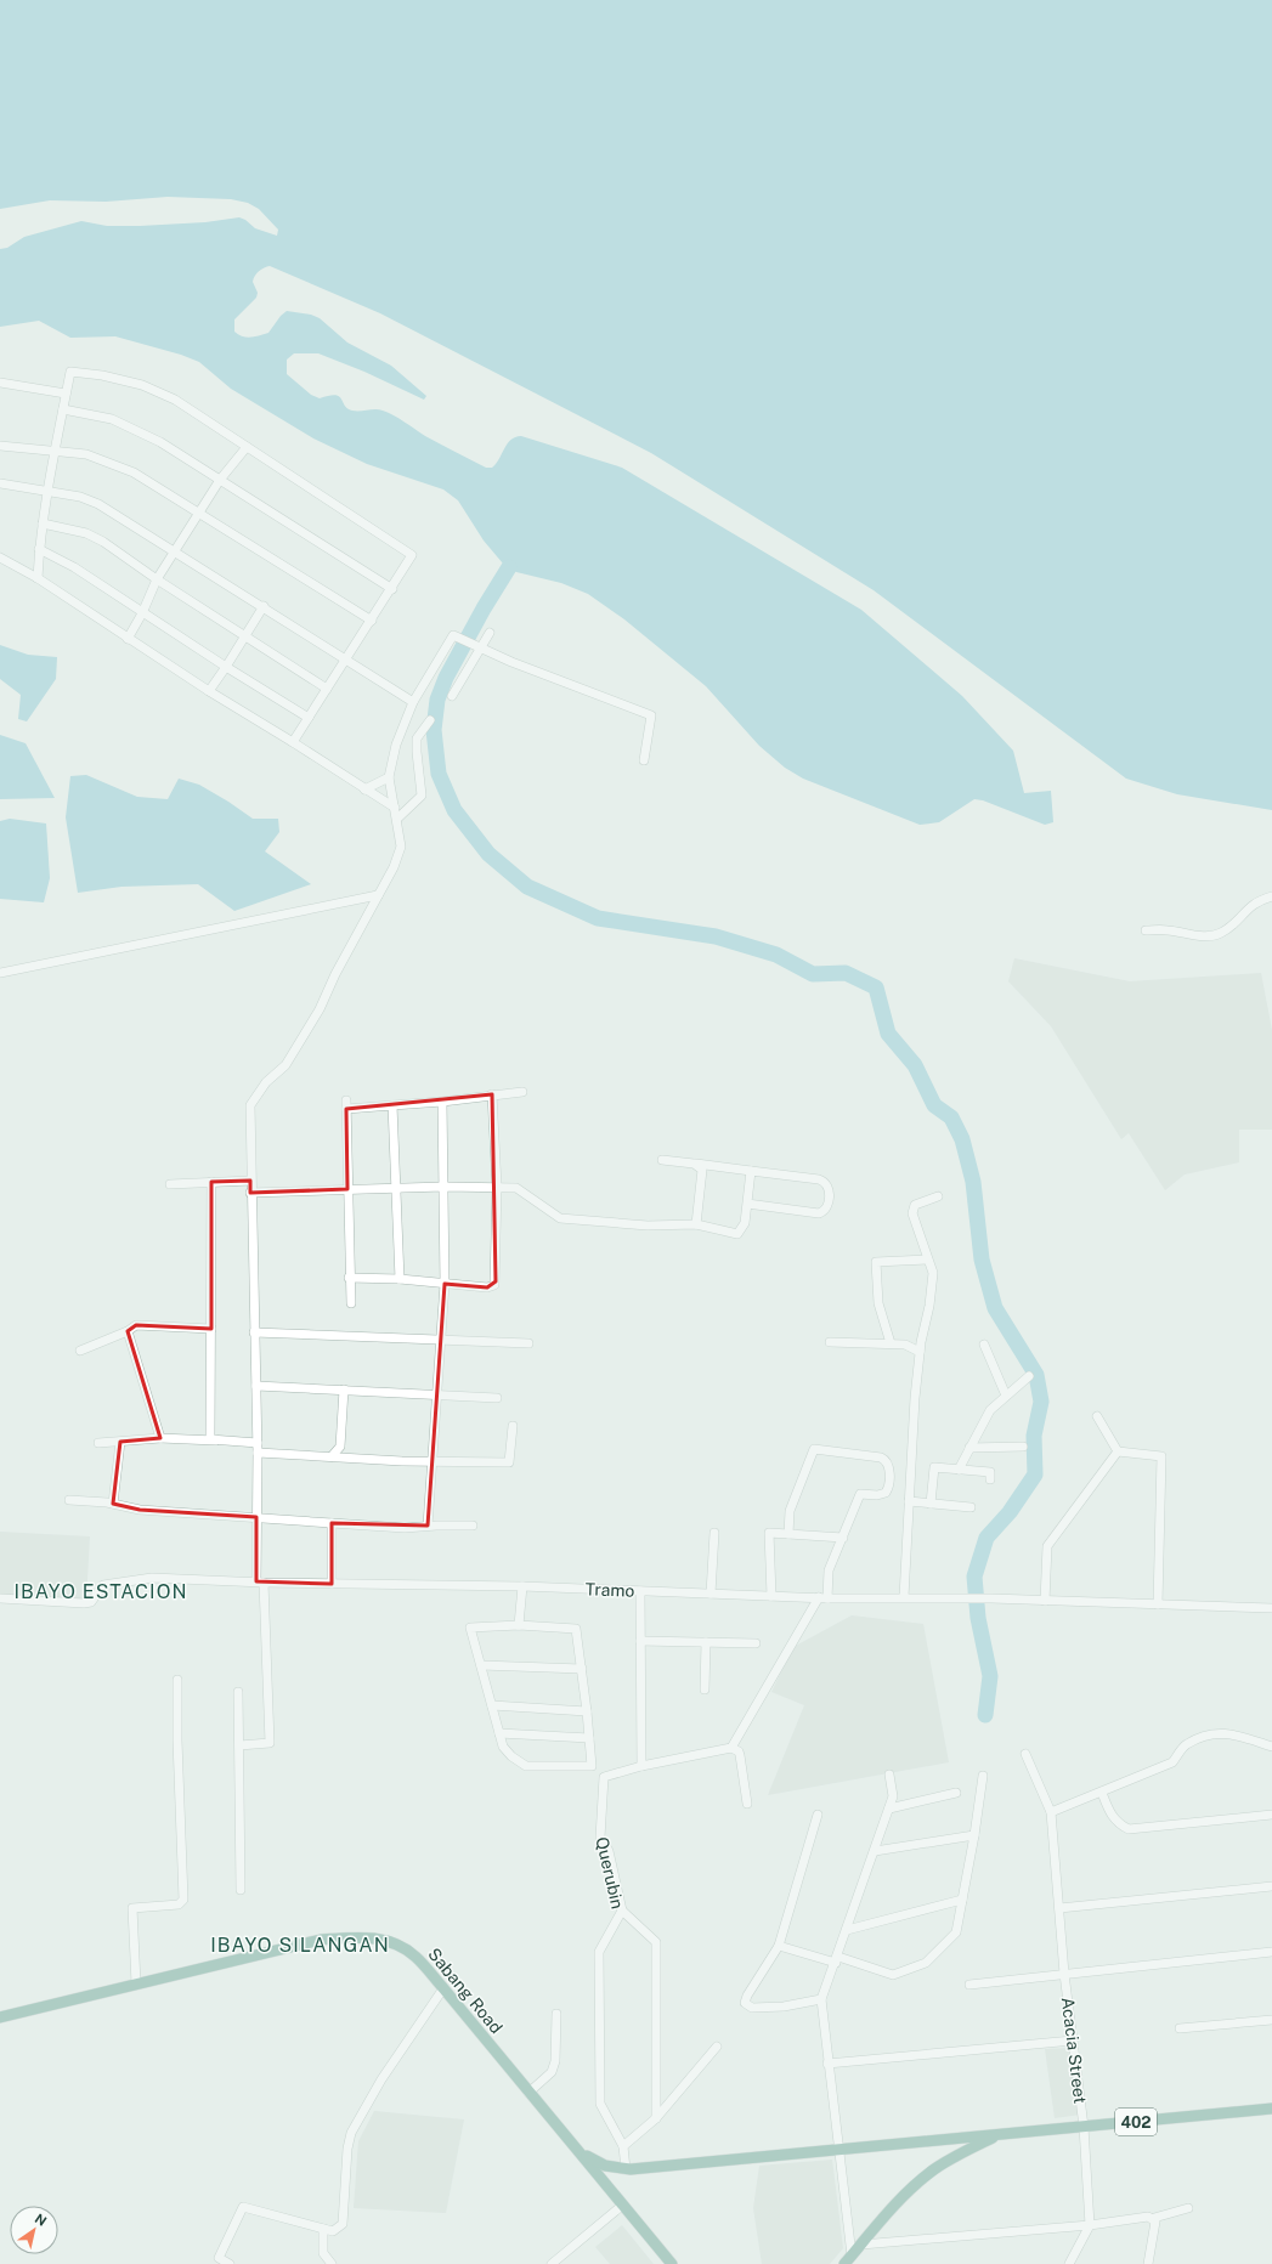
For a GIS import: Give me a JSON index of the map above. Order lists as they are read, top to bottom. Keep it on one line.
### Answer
{"streets":{"main road":["Sabang Road","402"],"street":["Tramo","Querubin","Acacia Street"]},"crossings":[["Sabang Road","402"],["Acacia Street","402"]],"districts":["IBAYO ESTACION","IBAYO SILANGAN"],"north":"top right"}
